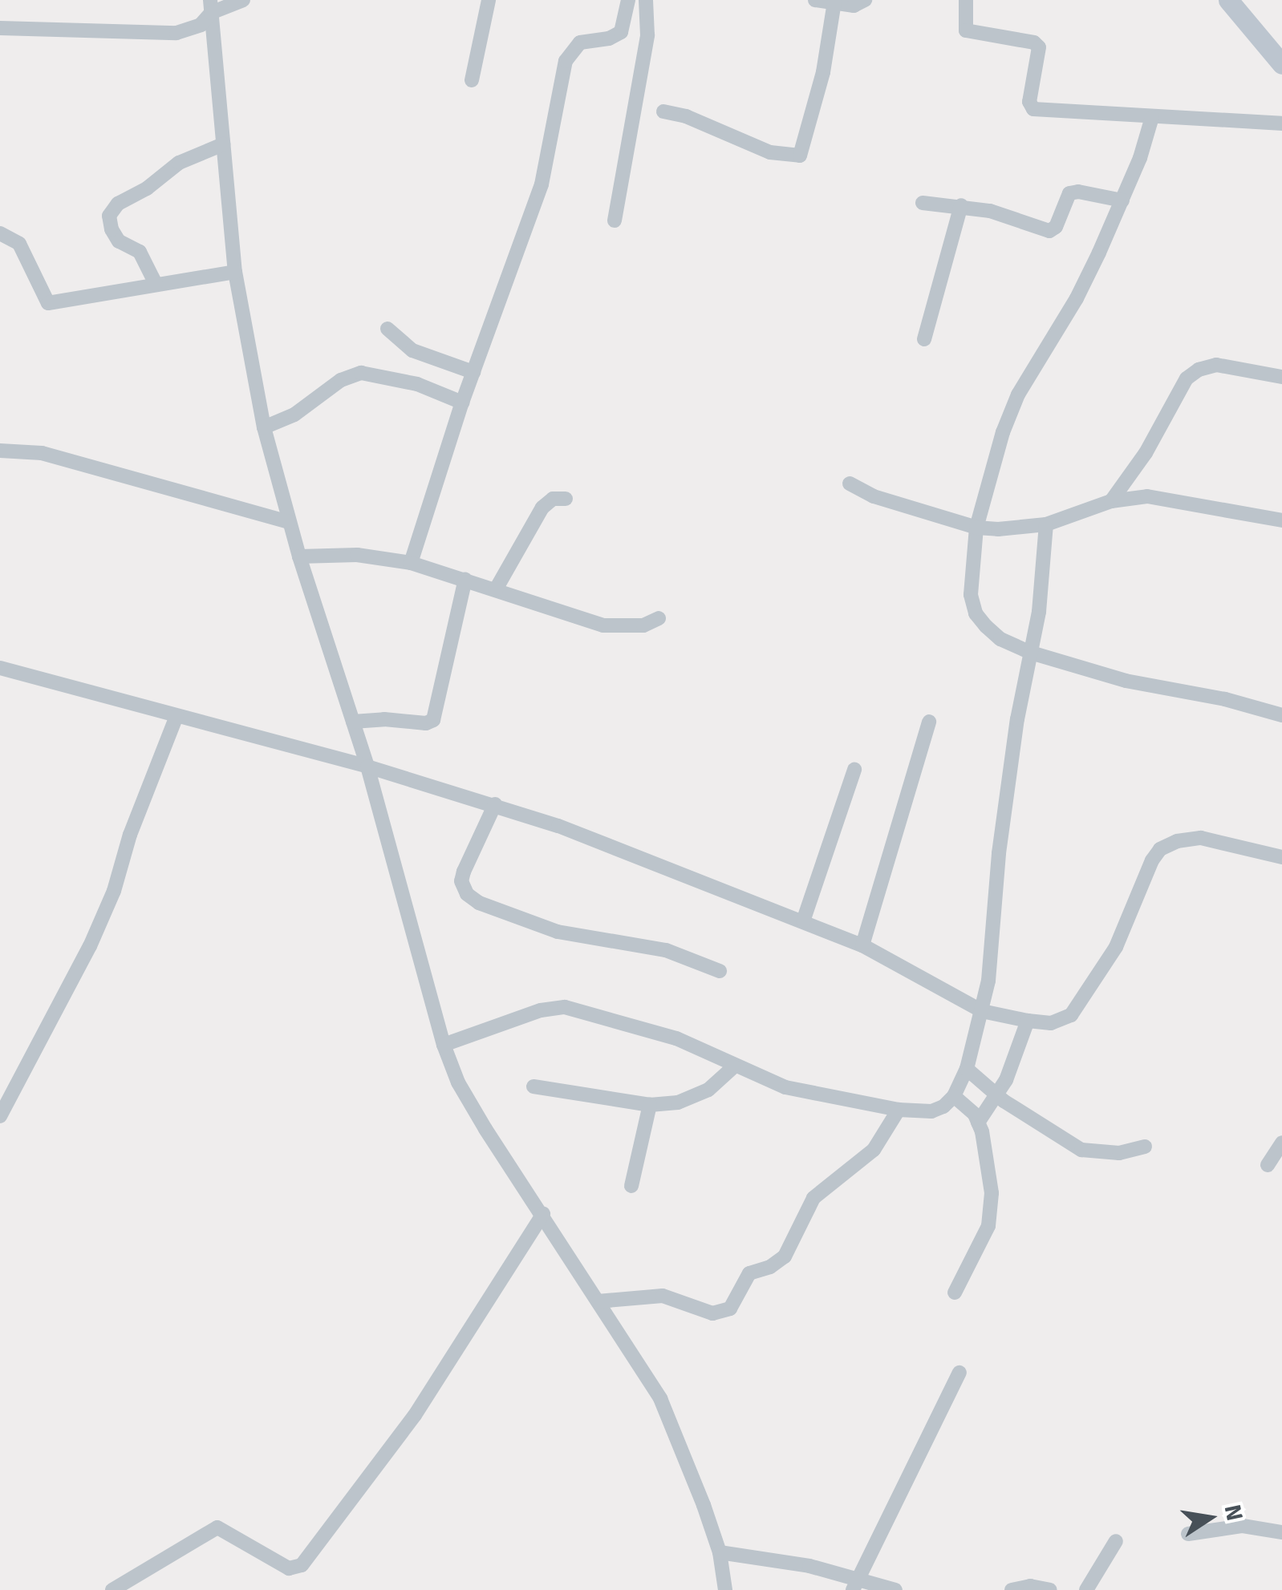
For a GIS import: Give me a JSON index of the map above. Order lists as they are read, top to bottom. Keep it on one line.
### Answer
{"north":"right"}
